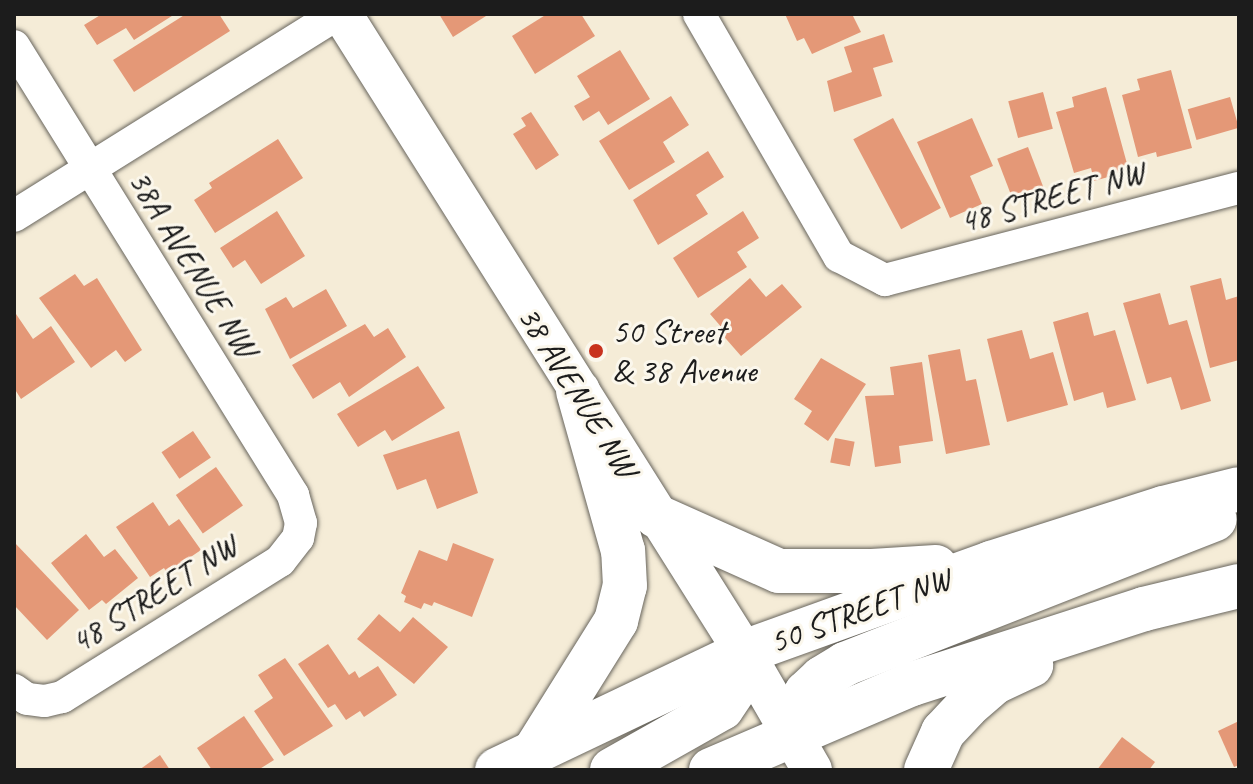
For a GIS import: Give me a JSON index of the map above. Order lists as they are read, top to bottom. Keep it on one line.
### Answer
{"streets":{"main road":["50 STREET NW"],"street":["48 STREET NW","38A AVENUE NW","38 AVENUE NW"]},"crossings":[["48 STREET NW","38A AVENUE NW"],["38 AVENUE NW","50 STREET NW"]],"places":["50 Street & 38 Avenue"]}
